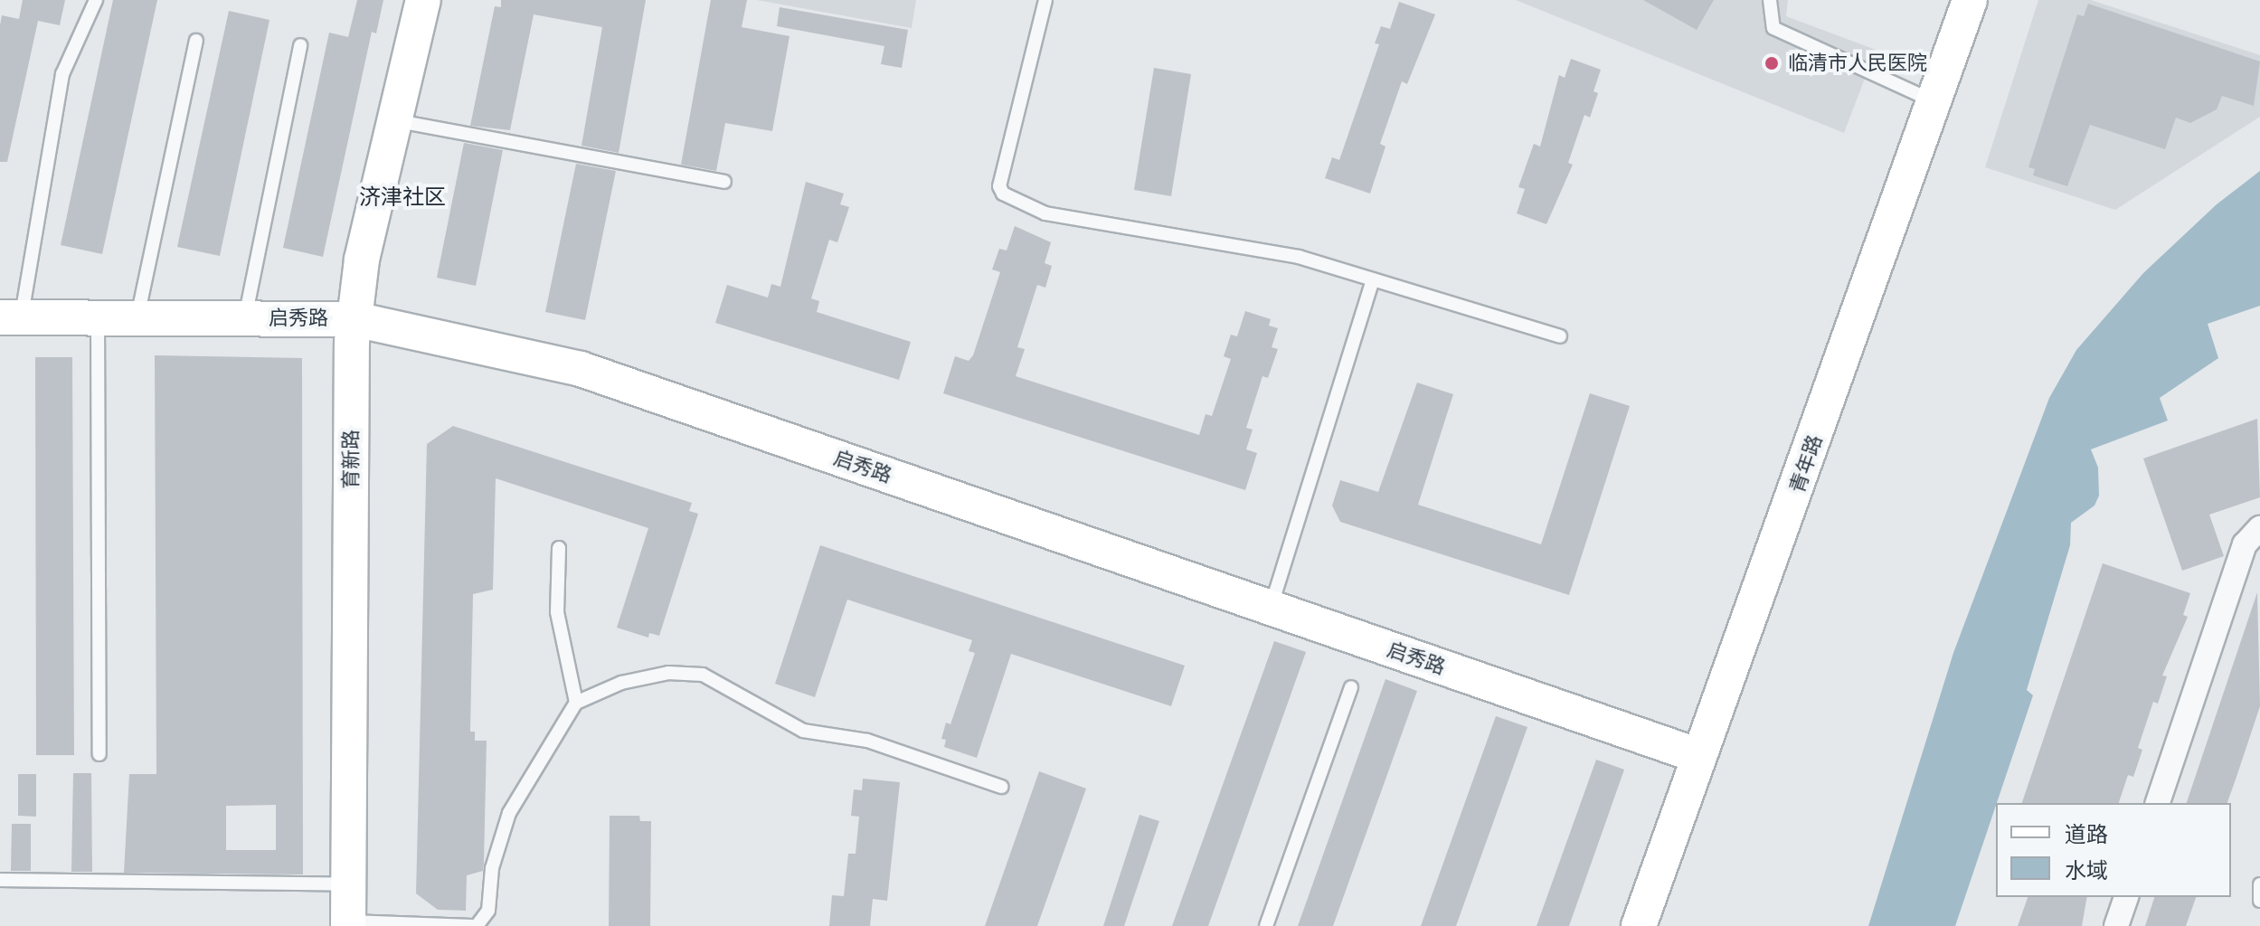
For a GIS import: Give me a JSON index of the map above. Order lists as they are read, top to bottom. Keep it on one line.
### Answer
{"streets":{"street":["启秀路","育新路","青年路"]},"crossings":[["启秀路","育新路"],["启秀路","青年路"]],"districts":["济津社区"],"places":["临清市人民医院"],"legend":["道路","水域"]}
